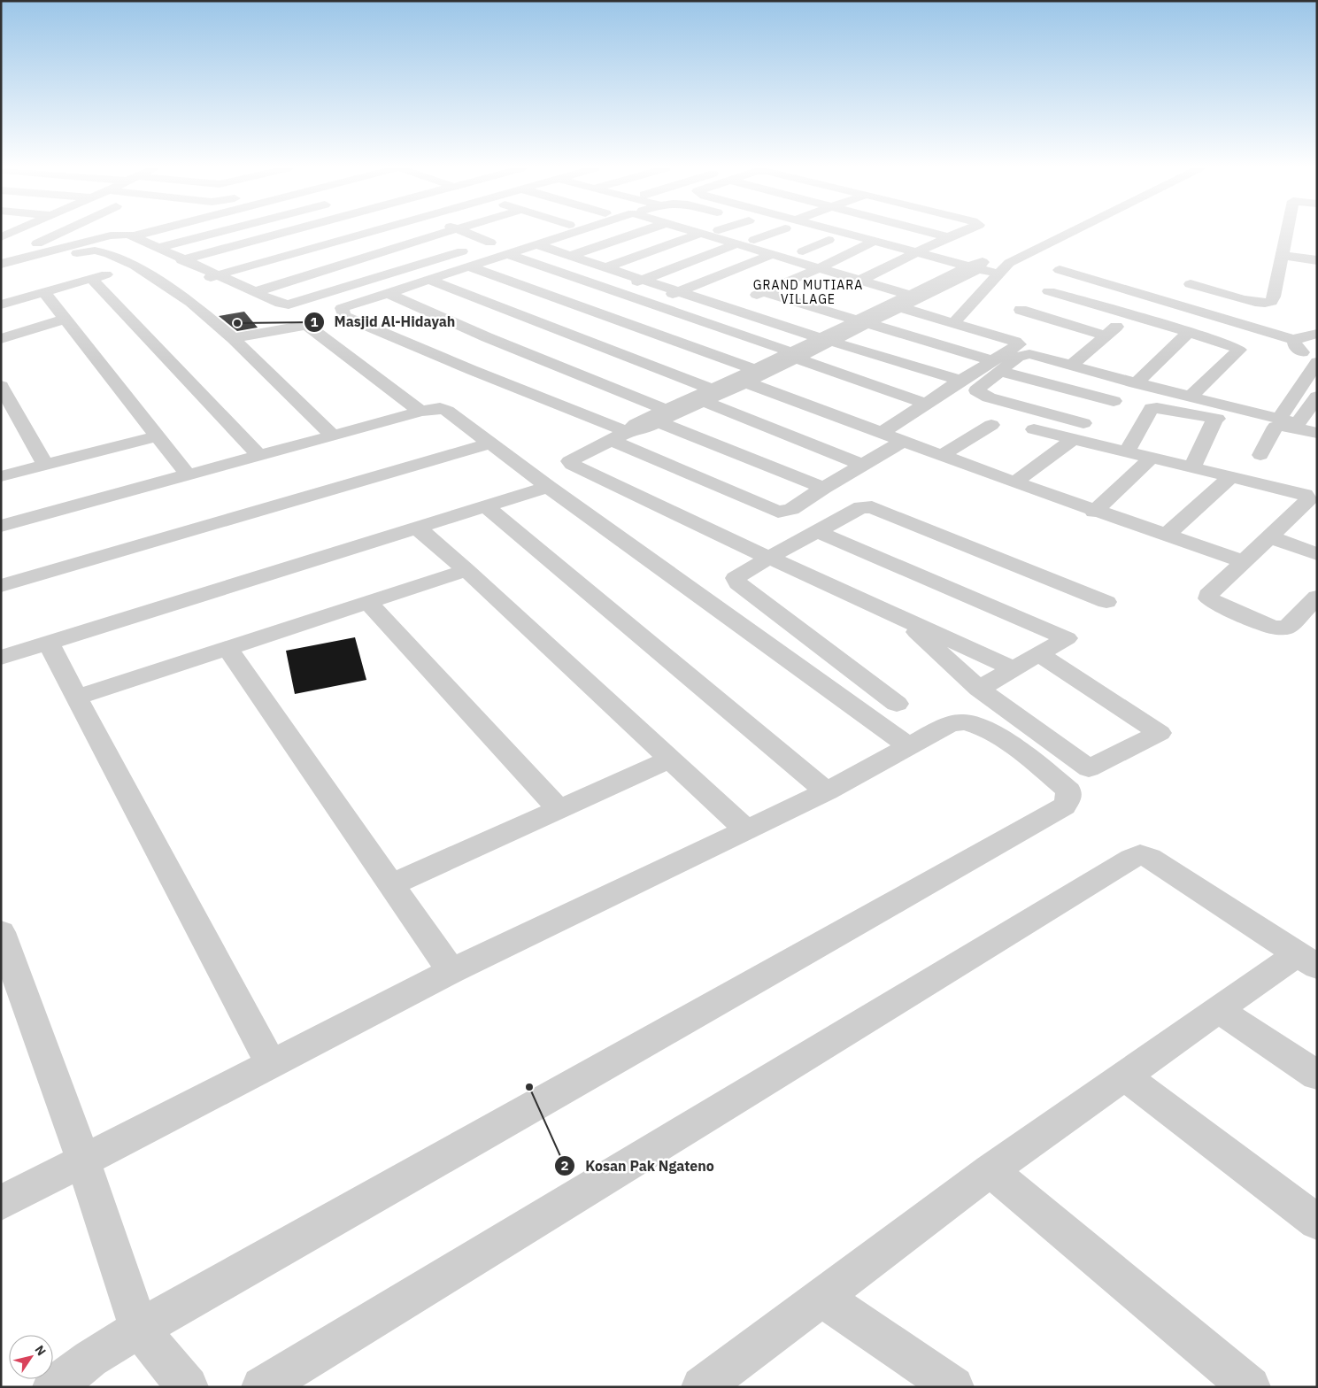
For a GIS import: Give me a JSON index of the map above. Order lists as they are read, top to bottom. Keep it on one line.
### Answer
{"districts":["GRAND MUTIARA VILLAGE"],"places":["Masjid Al-Hidayah","Kosan Pak Ngateno"],"north":"top right"}
